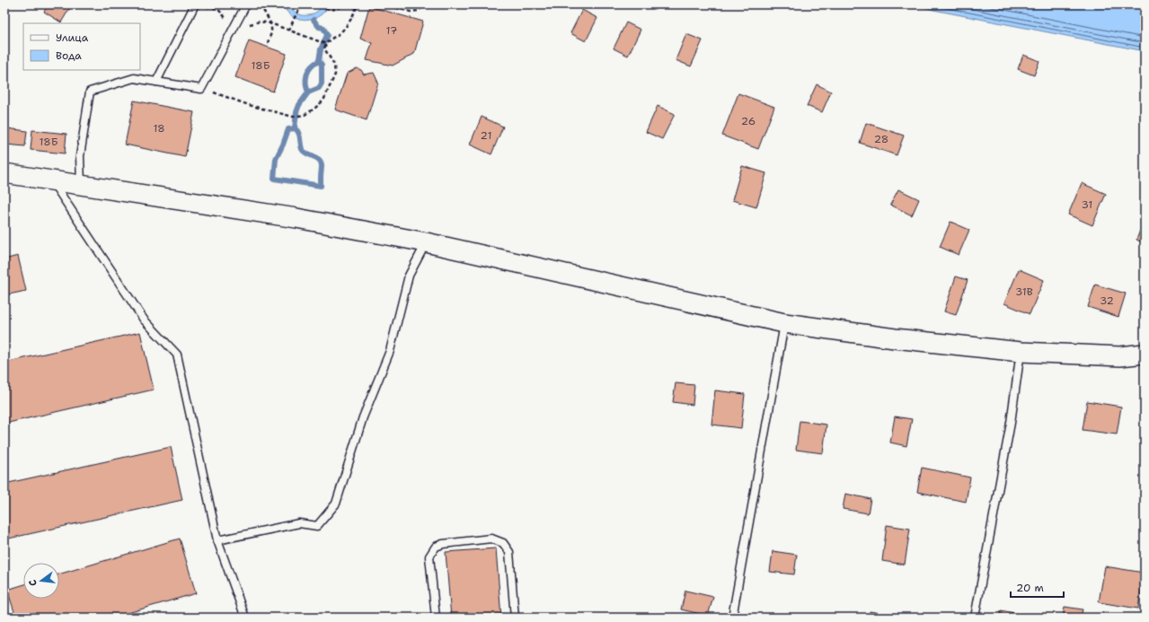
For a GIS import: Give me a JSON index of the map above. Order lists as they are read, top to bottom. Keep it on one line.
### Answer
{"house_numbers":["17","18Б","26","18","21","28","18Б","31","31В","32"],"legend":["Улица","Вода"],"scale_bar":"20 m","north":"left"}
